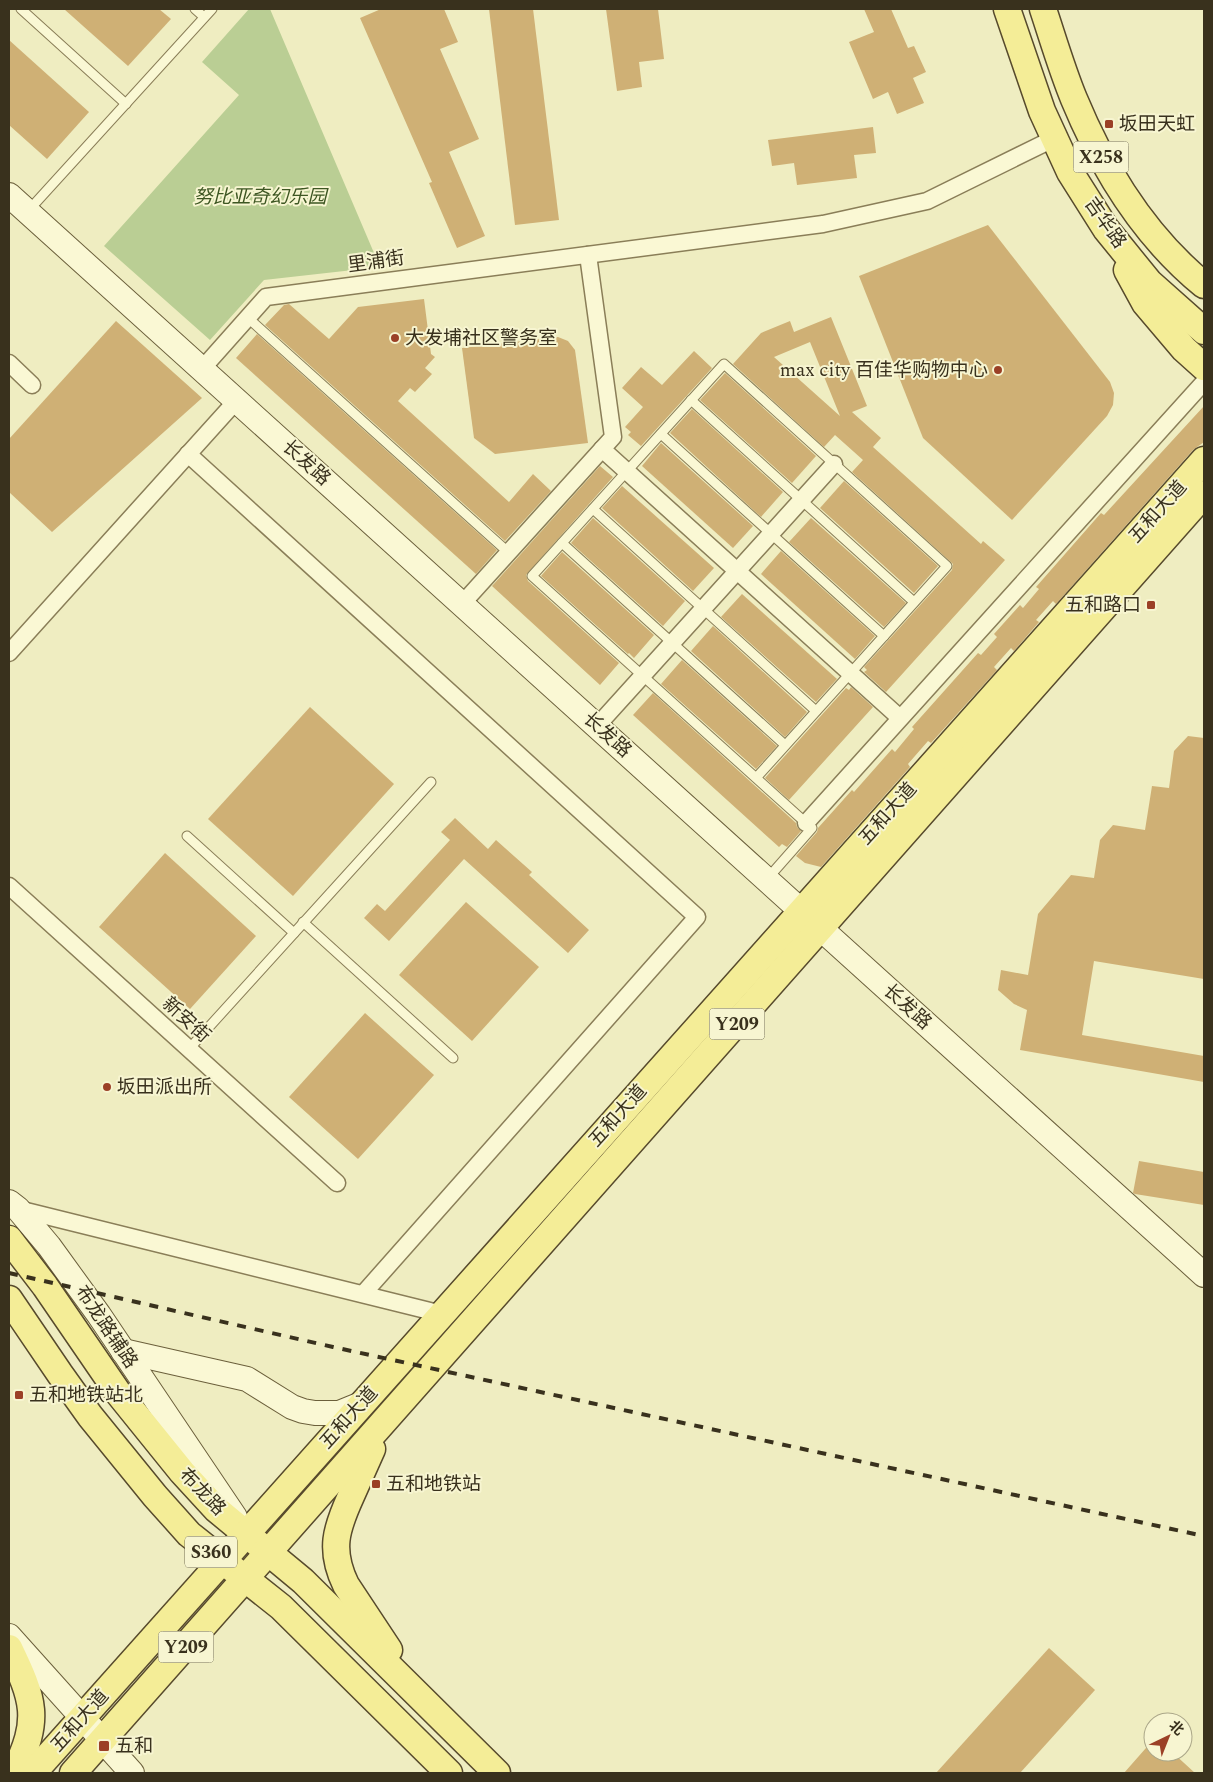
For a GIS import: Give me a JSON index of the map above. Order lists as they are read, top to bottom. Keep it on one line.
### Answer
{"streets":{"main road":["X258","吉华路","五和大道","Y209","布龙路","S360"],"street":["里浦街","长发路","新安街","布龙路辅路"]},"crossings":[["吉华路","里浦街"],["里浦街","长发路"],["长发路","五和大道"],["五和大道","布龙路辅路"],["五和大道","布龙路"],["布龙路辅路","布龙路"]],"parks":["努比亚奇幻乐园"],"places":{"transit":["坂田天虹","五和路口","五和地铁站北","五和地铁站","五和"],"other":["大发埔社区警务室","max city 百佳华购物中心","坂田派出所"]},"north":"top right"}
